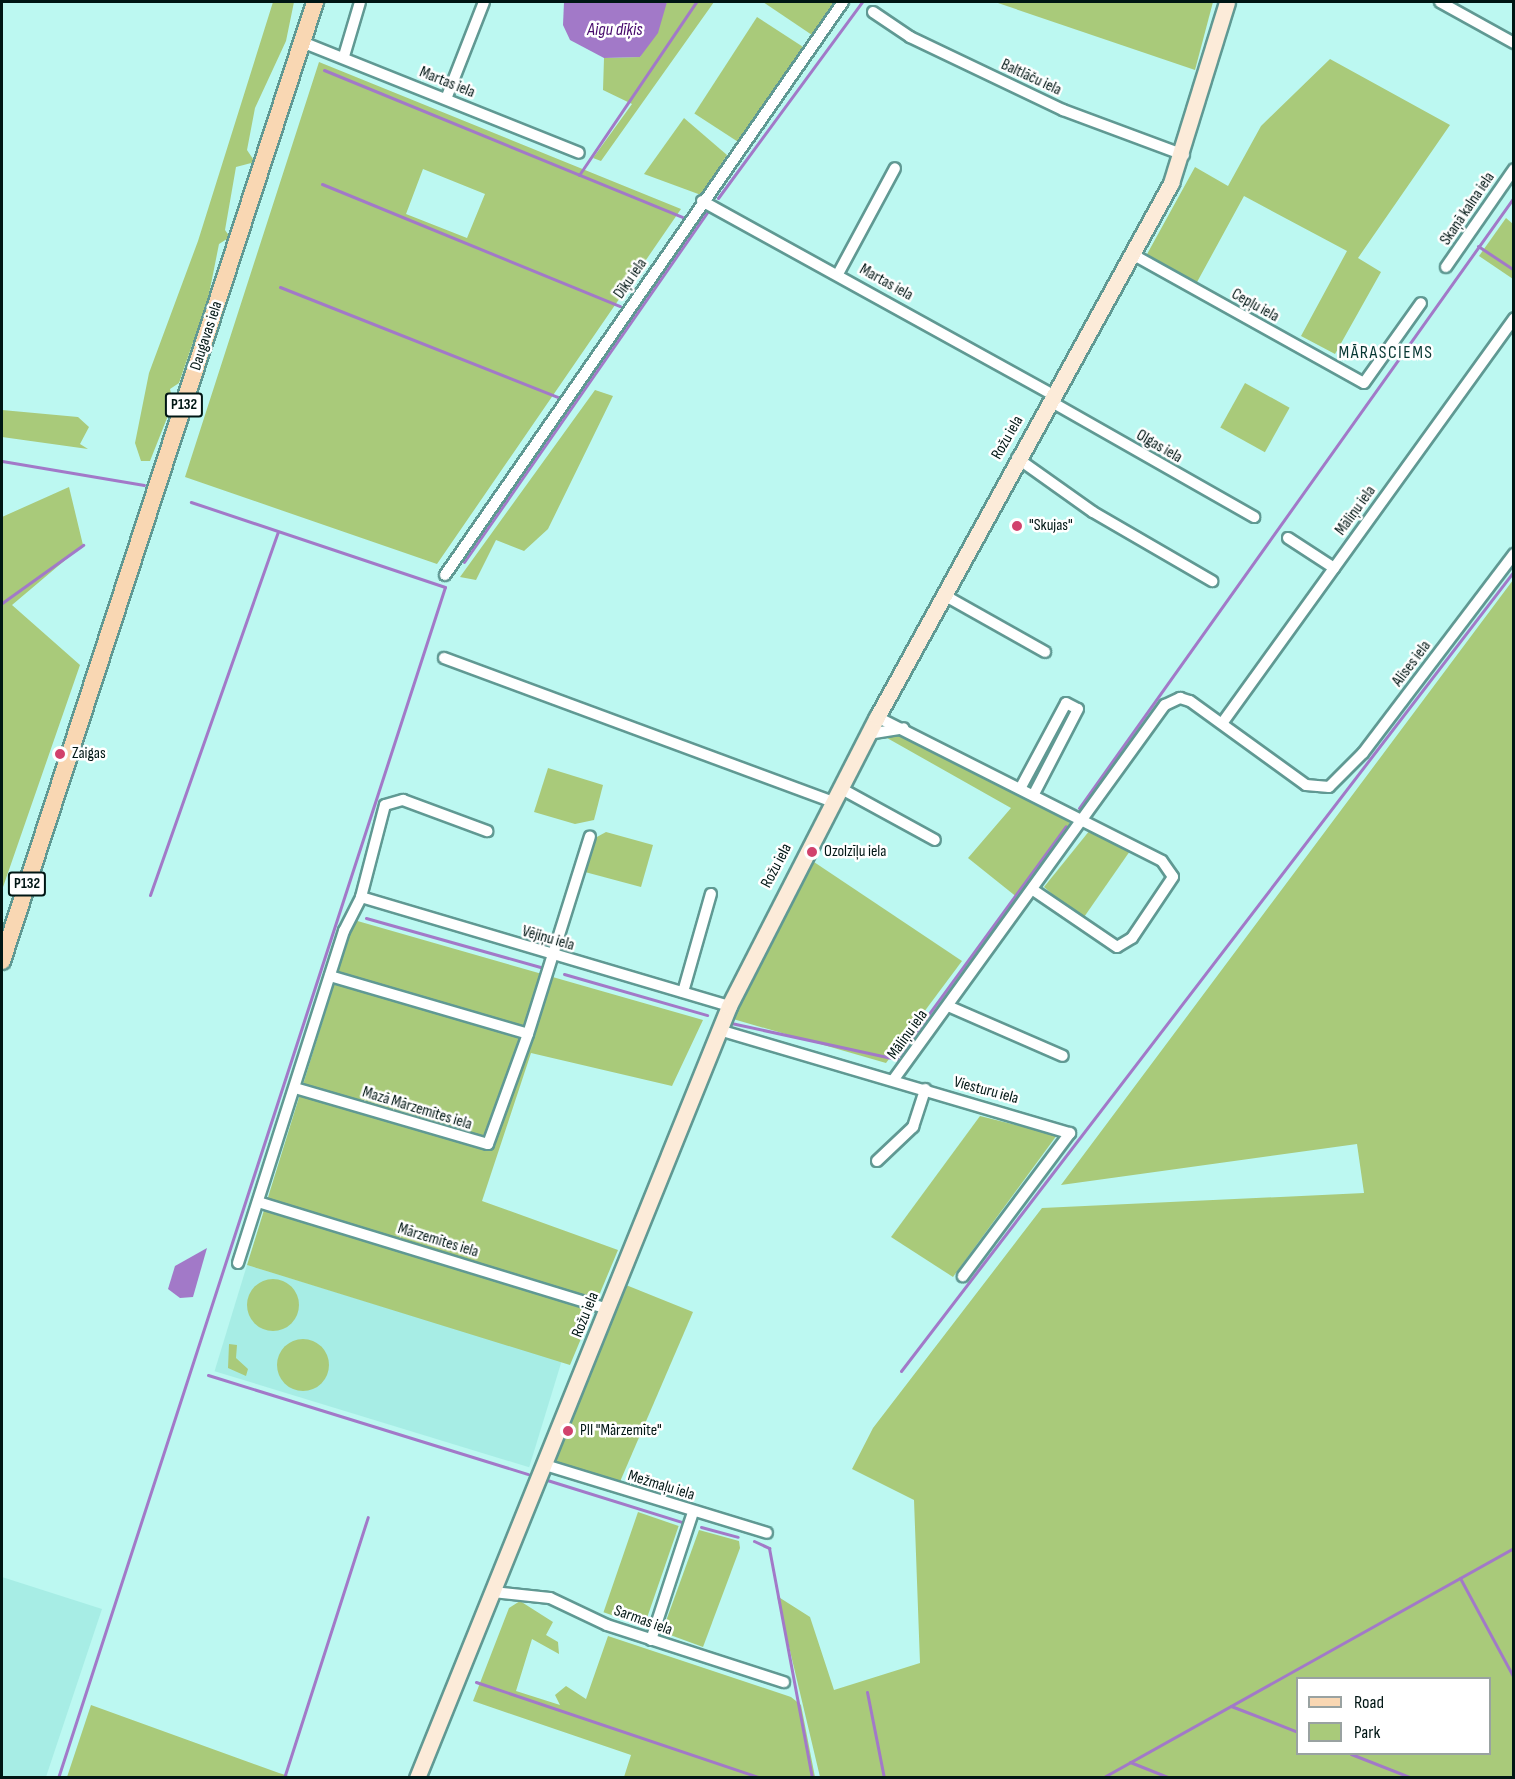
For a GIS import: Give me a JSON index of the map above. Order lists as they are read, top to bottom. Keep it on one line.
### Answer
{"streets":{"main road":["Daugavas iela","P132"],"street":["Baltlāču iela","Martas iela","Skaņā kalna iela","Dīķu iela","Cepļu iela","Rožu iela","Olgas iela","Māliņu iela","Alises iela","Vējiņu iela","Viesturu iela","Mazā Mārzemītes iela","Mārzemītes iela","Mežmaļu iela","Sarmas iela"]},"crossings":[["Baltlāču iela","Rožu iela"],["Martas iela","Dīķu iela"],["Martas iela","Daugavas iela"],["Martas iela","Rožu iela"],["Martas iela","Olgas iela"],["Cepļu iela","Rožu iela"],["Rožu iela","Olgas iela"],["Rožu iela","Māliņu iela"],["Rožu iela","Vējiņu iela"],["Rožu iela","Mārzemītes iela"],["Rožu iela","Mežmaļu iela"],["Rožu iela","Sarmas iela"],["Māliņu iela","Alises iela"],["Māliņu iela","Viesturu iela"]],"districts":["MĀRASCIEMS"],"water":["Aigu dīķis"],"places":["\"Skujas\"","Zaigas","Ozolzīļu iela","PII \"Mārzemīte\""],"legend":["Road","Park"]}
